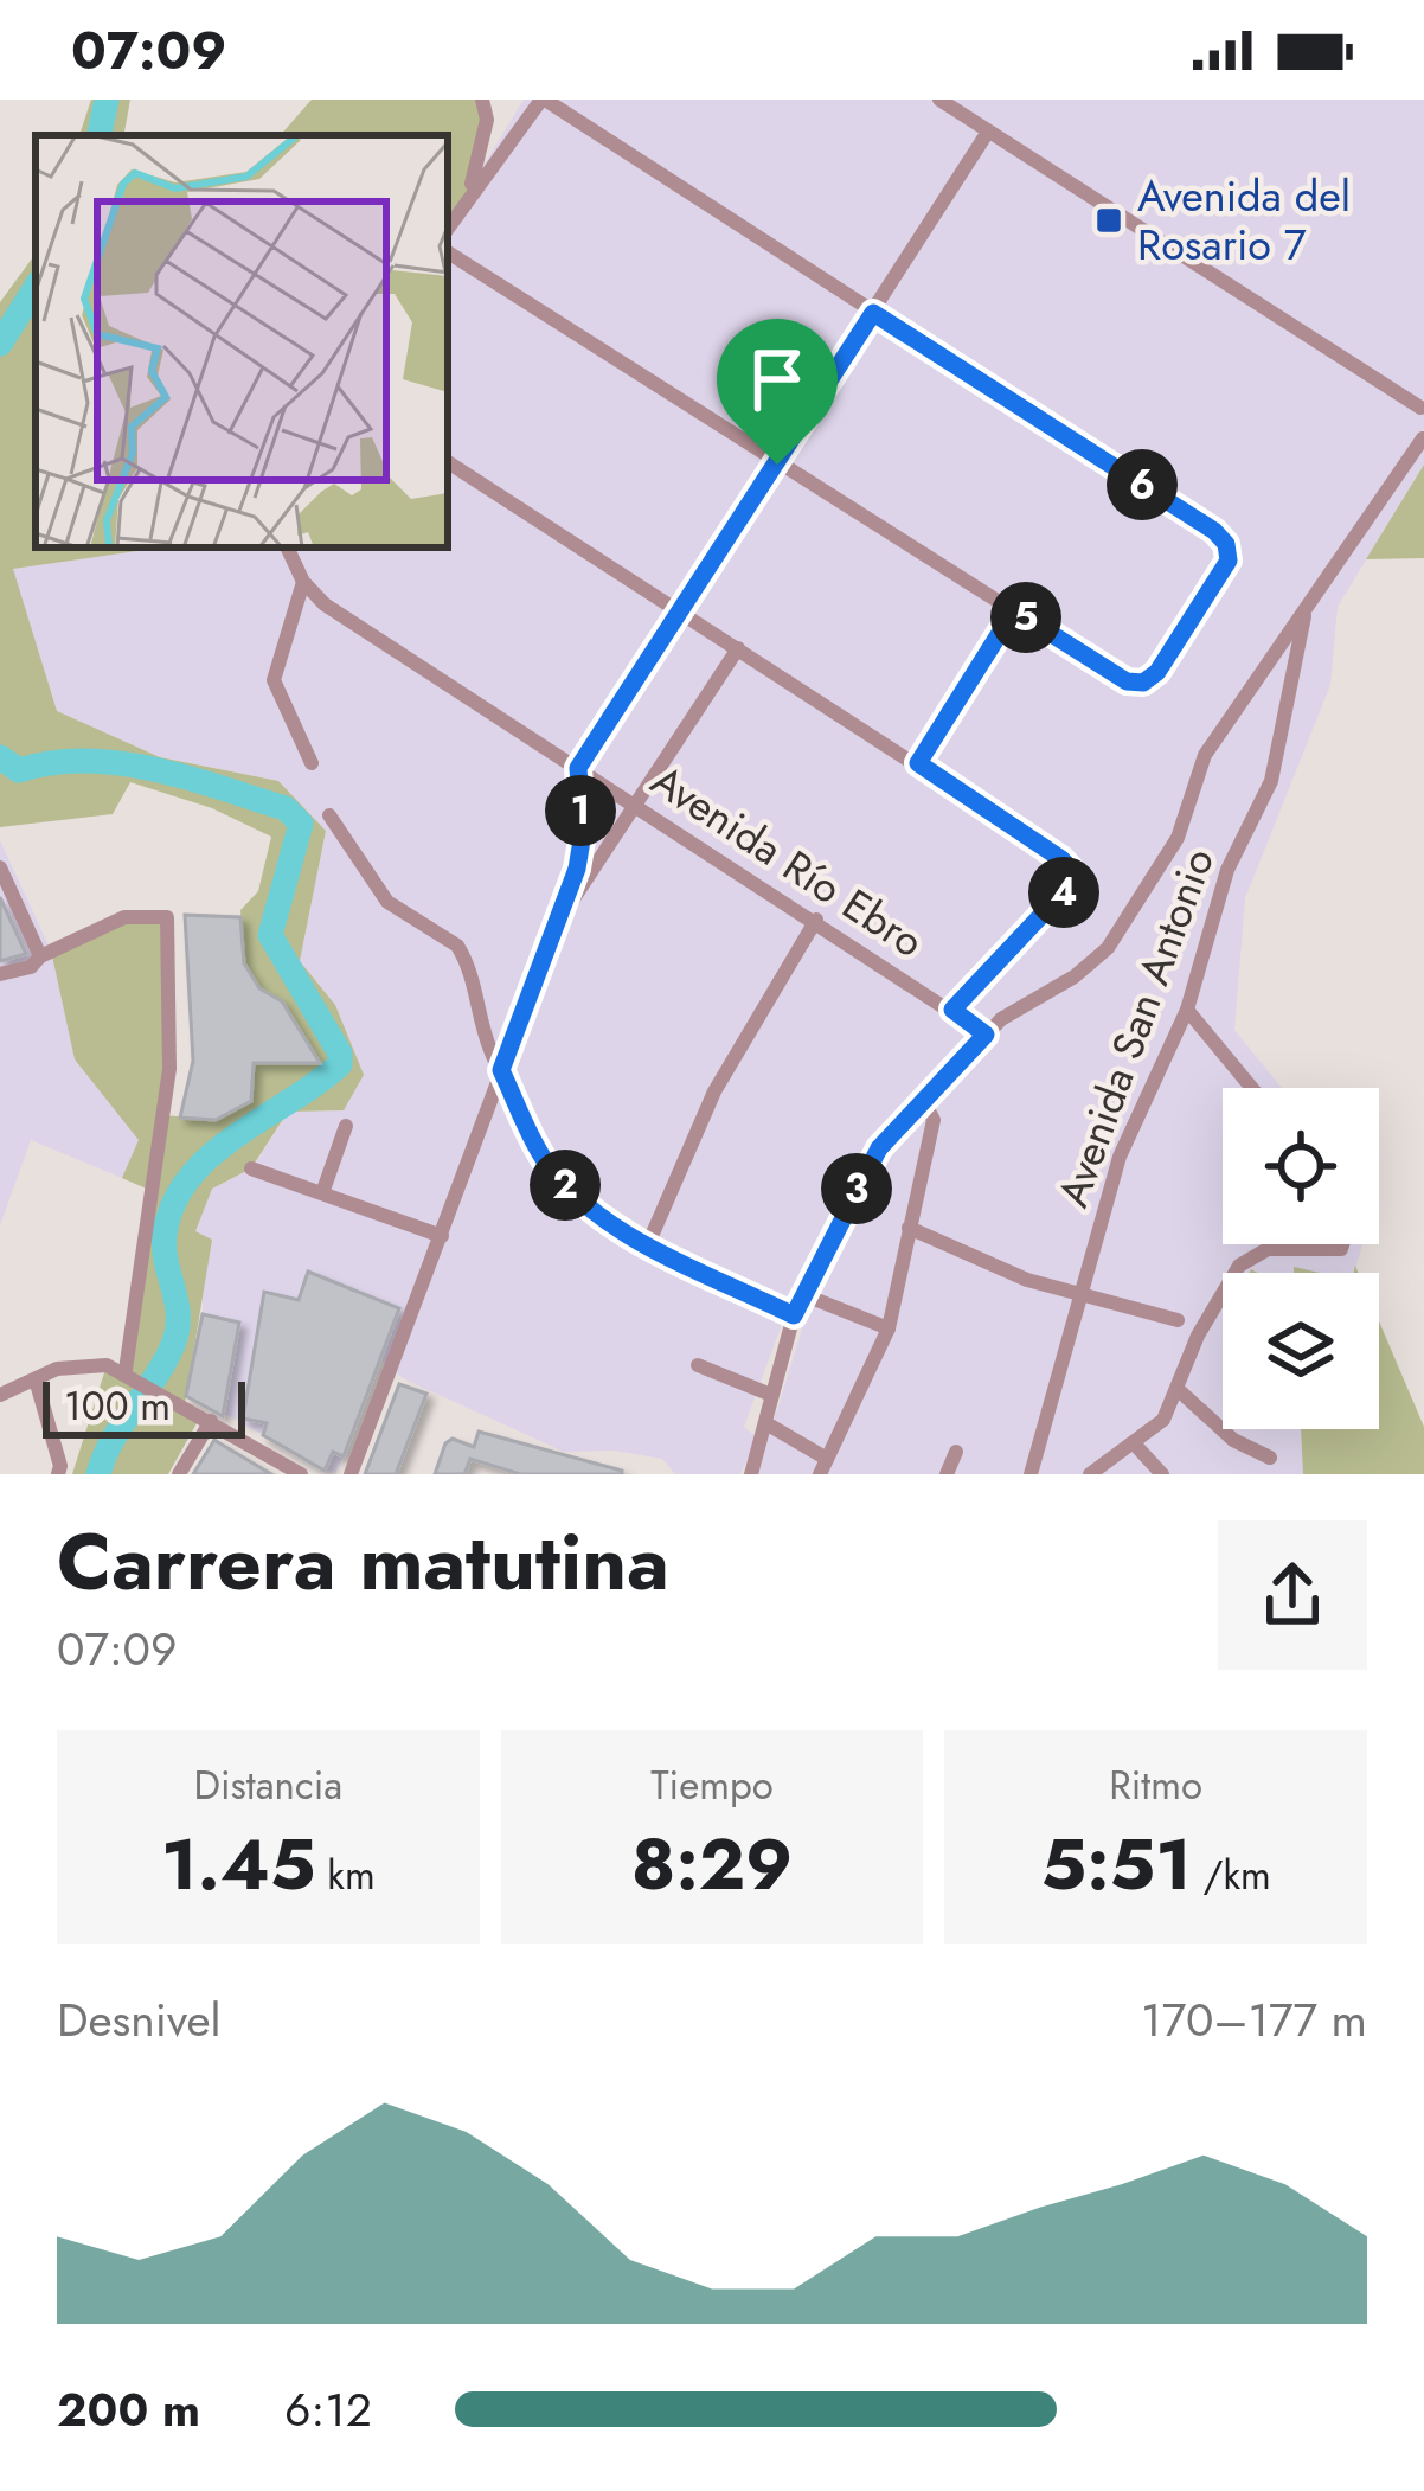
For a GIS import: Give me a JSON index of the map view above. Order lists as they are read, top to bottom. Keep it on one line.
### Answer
{"streets":{"street":["Avenida Río Ebro","Avenida San Antonio"]},"places":{"transit":["Avenida del Rosario 7"]},"scale_bar":"100 m","page":{"status":"07:09","pins":["6","5","1","4","2","3"],"scale":"100 m","heading":["Carrera matutina","07:09"],"stats":[["Distancia","1.45 km"],["Tiempo","8:29"],["Ritmo","5:51 /km"]],"chart":["Desnivel","170–177 m"],"list":[{"name":"200 m","note":"6:12"}]}}
